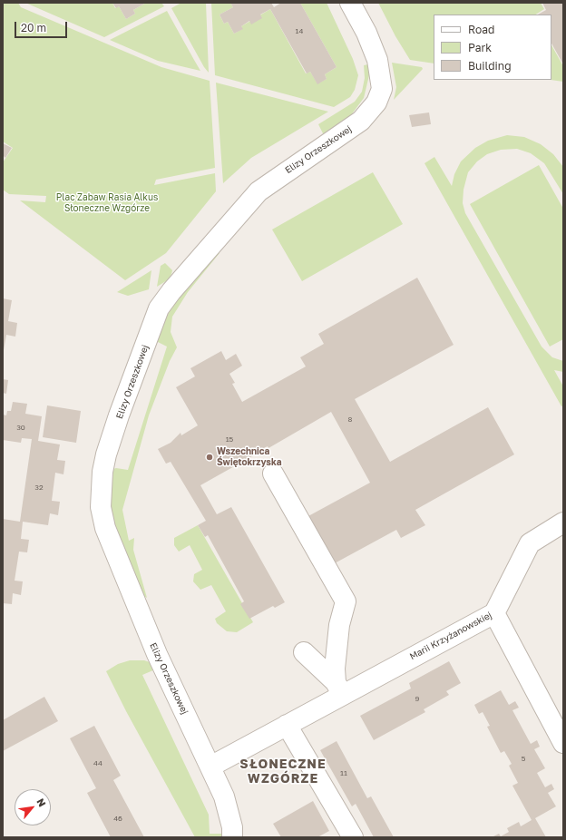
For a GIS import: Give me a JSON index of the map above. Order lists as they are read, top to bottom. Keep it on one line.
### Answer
{"streets":{"street":["Elizy Orzeszkowej","Marii Krzyżanowskiej"]},"crossings":[["Elizy Orzeszkowej","Marii Krzyżanowskiej"]],"districts":["SŁONECZNE WZGÓRZE"],"parks":["Plac Zabaw Rasia Alkus Słoneczne Wzgórze"],"places":["Wszechnica Świętokrzyska"],"house_numbers":["14","8","30","15","32","9","5","44","11","46"],"legend":["Road","Park","Building"],"scale_bar":"20 m","north":"top right"}
